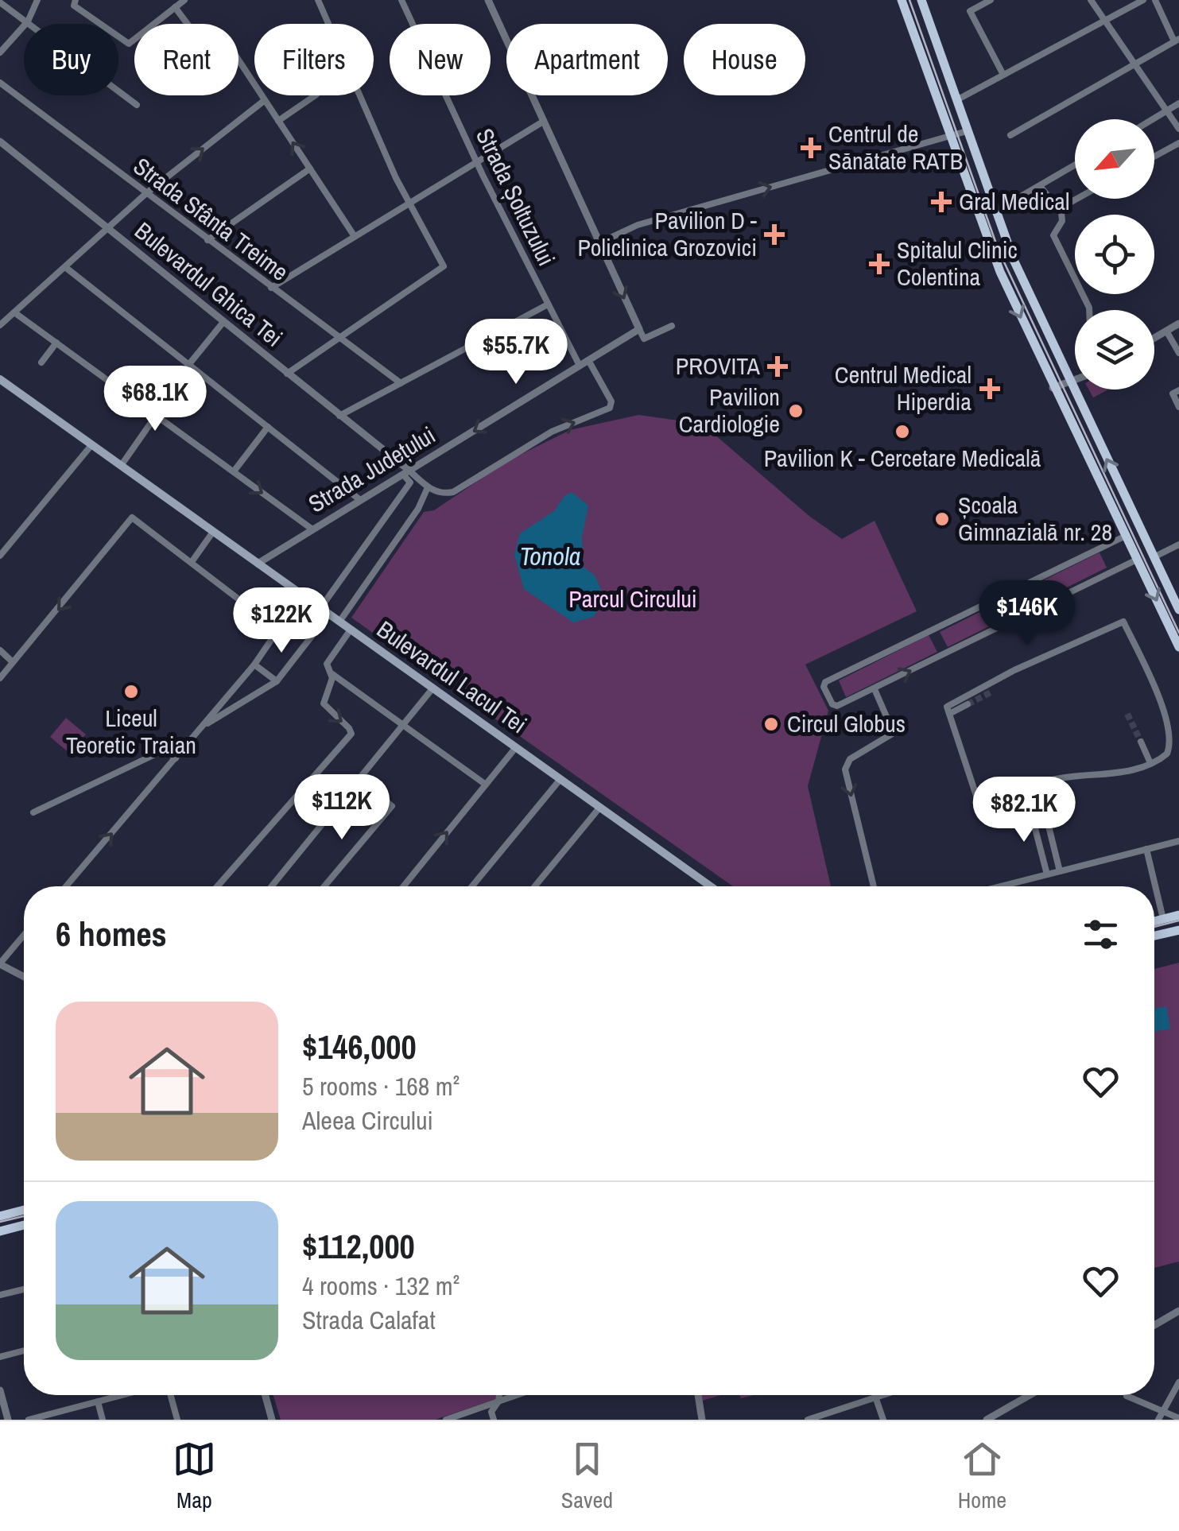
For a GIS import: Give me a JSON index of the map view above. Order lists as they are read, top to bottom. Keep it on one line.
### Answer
{"streets":{"main road":["Bulevardul Lacul Tei"],"street":["Strada Șoltuzului","Strada Sfânta Treime","Bulevardul Ghica Tei","Strada Județului"]},"crossings":[["Strada Șoltuzului","Strada Județului"],["Bulevardul Ghica Tei","Strada Județului"],["Strada Județului","Bulevardul Lacul Tei"]],"water":["Tonola"],"parks":["Parcul Circului"],"places":{"health":["Centrul de Sănătate RATB","Gral Medical","Pavilion D - Policlinica Grozovici","Spitalul Clinic Colentina","PROVITA","Centrul Medical Hiperdia"],"other":["Pavilion Cardiologie","Pavilion K - Cercetare Medicală","Școala Gimnazială nr. 28","Liceul Teoretic Traian","Circul Globus"]},"north":"bottom left","page":{"chip":["Buy","Rent","Filters","New","Apartment","House"],"price":["$55.7K","$68.1K","$146K","$122K","$112K","$82.1K"],"heading":"6 homes","list":[{"name":"$146,000","note":"5 rooms · 168 m² · Aleea Circului"},{"name":"$112,000","note":"4 rooms · 132 m² · Strada Calafat"}],"tabs":["Map","Saved","Home"]}}
